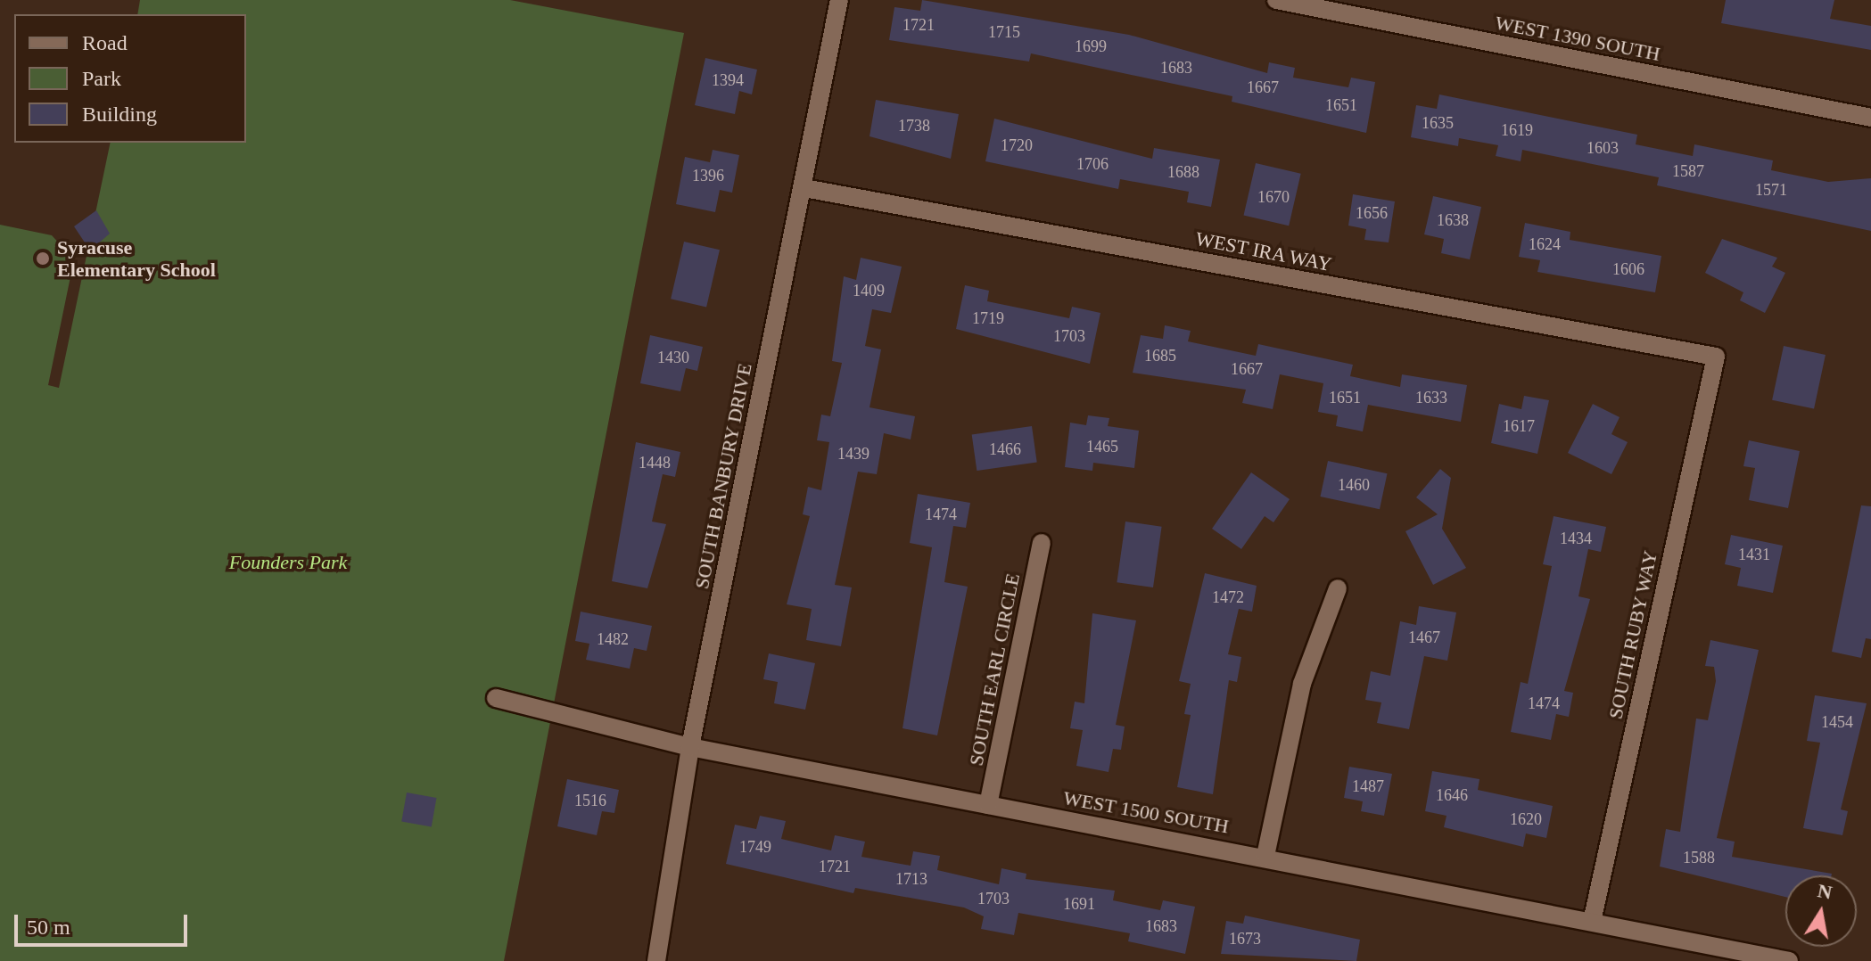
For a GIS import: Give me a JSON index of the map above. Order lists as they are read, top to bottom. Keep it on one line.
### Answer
{"streets":{"street":["WEST 1390 SOUTH","WEST IRA WAY","SOUTH BANBURY DRIVE","SOUTH RUBY WAY","SOUTH EARL CIRCLE","WEST 1500 SOUTH"]},"crossings":[["WEST IRA WAY","SOUTH BANBURY DRIVE"],["WEST IRA WAY","SOUTH RUBY WAY"],["SOUTH BANBURY DRIVE","WEST 1500 SOUTH"],["SOUTH RUBY WAY","WEST 1500 SOUTH"],["SOUTH EARL CIRCLE","WEST 1500 SOUTH"]],"parks":["Founders Park"],"places":["Syracuse Elementary School"],"house_numbers":["1721","1715","1699","1683","1394","1667","1651","1635","1738","1619","1720","1603","1706","1587","1688","1396","1571","1670","1656","1638","1624","1606","1409","1719","1703","1685","1430","1667","1651","1633","1617","1465","1466","1439","1448","1460","1474","1434","1431","1472","1467","1482","1474","1454","1487","1646","1516","1620","1749","1588","1721","1713","1703","1691","1683","1673"],"legend":["Road","Park","Building"],"scale_bar":"50 m","north":"top"}
